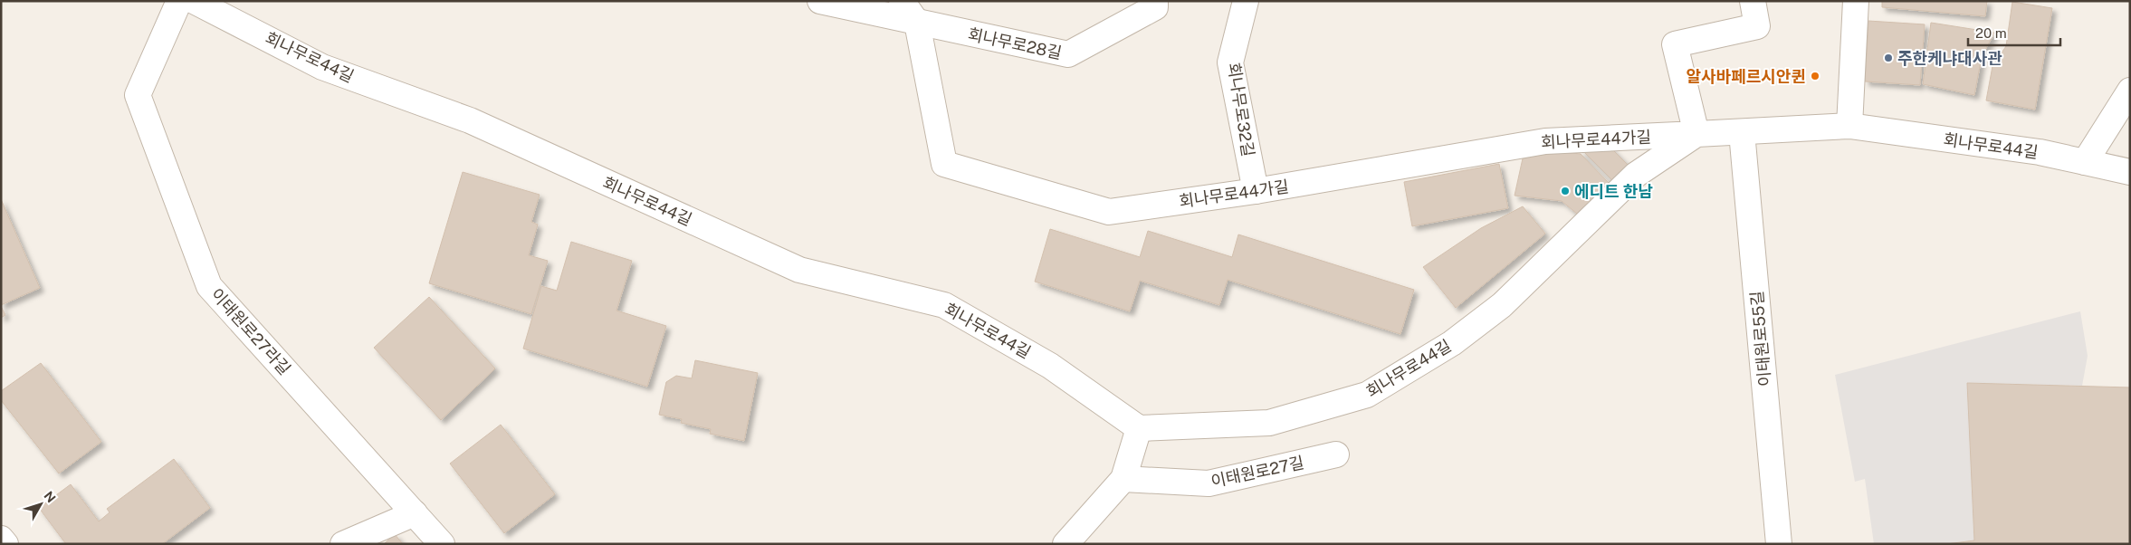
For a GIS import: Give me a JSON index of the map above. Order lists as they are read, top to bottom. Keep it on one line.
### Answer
{"streets":{"street":["회나무로28길","회나무로44길","회나무로32길","회나무로44가길","이태원로27라길","이태원로55길","이태원로27길"]},"crossings":[["회나무로28길","회나무로44가길"],["회나무로44길","회나무로44가길"],["회나무로44길","이태원로55길"],["회나무로32길","회나무로44가길"]],"places":["주한케냐대사관","알사바페르시안퀸","에디트 한남"],"scale_bar":"20 m","north":"top right"}
